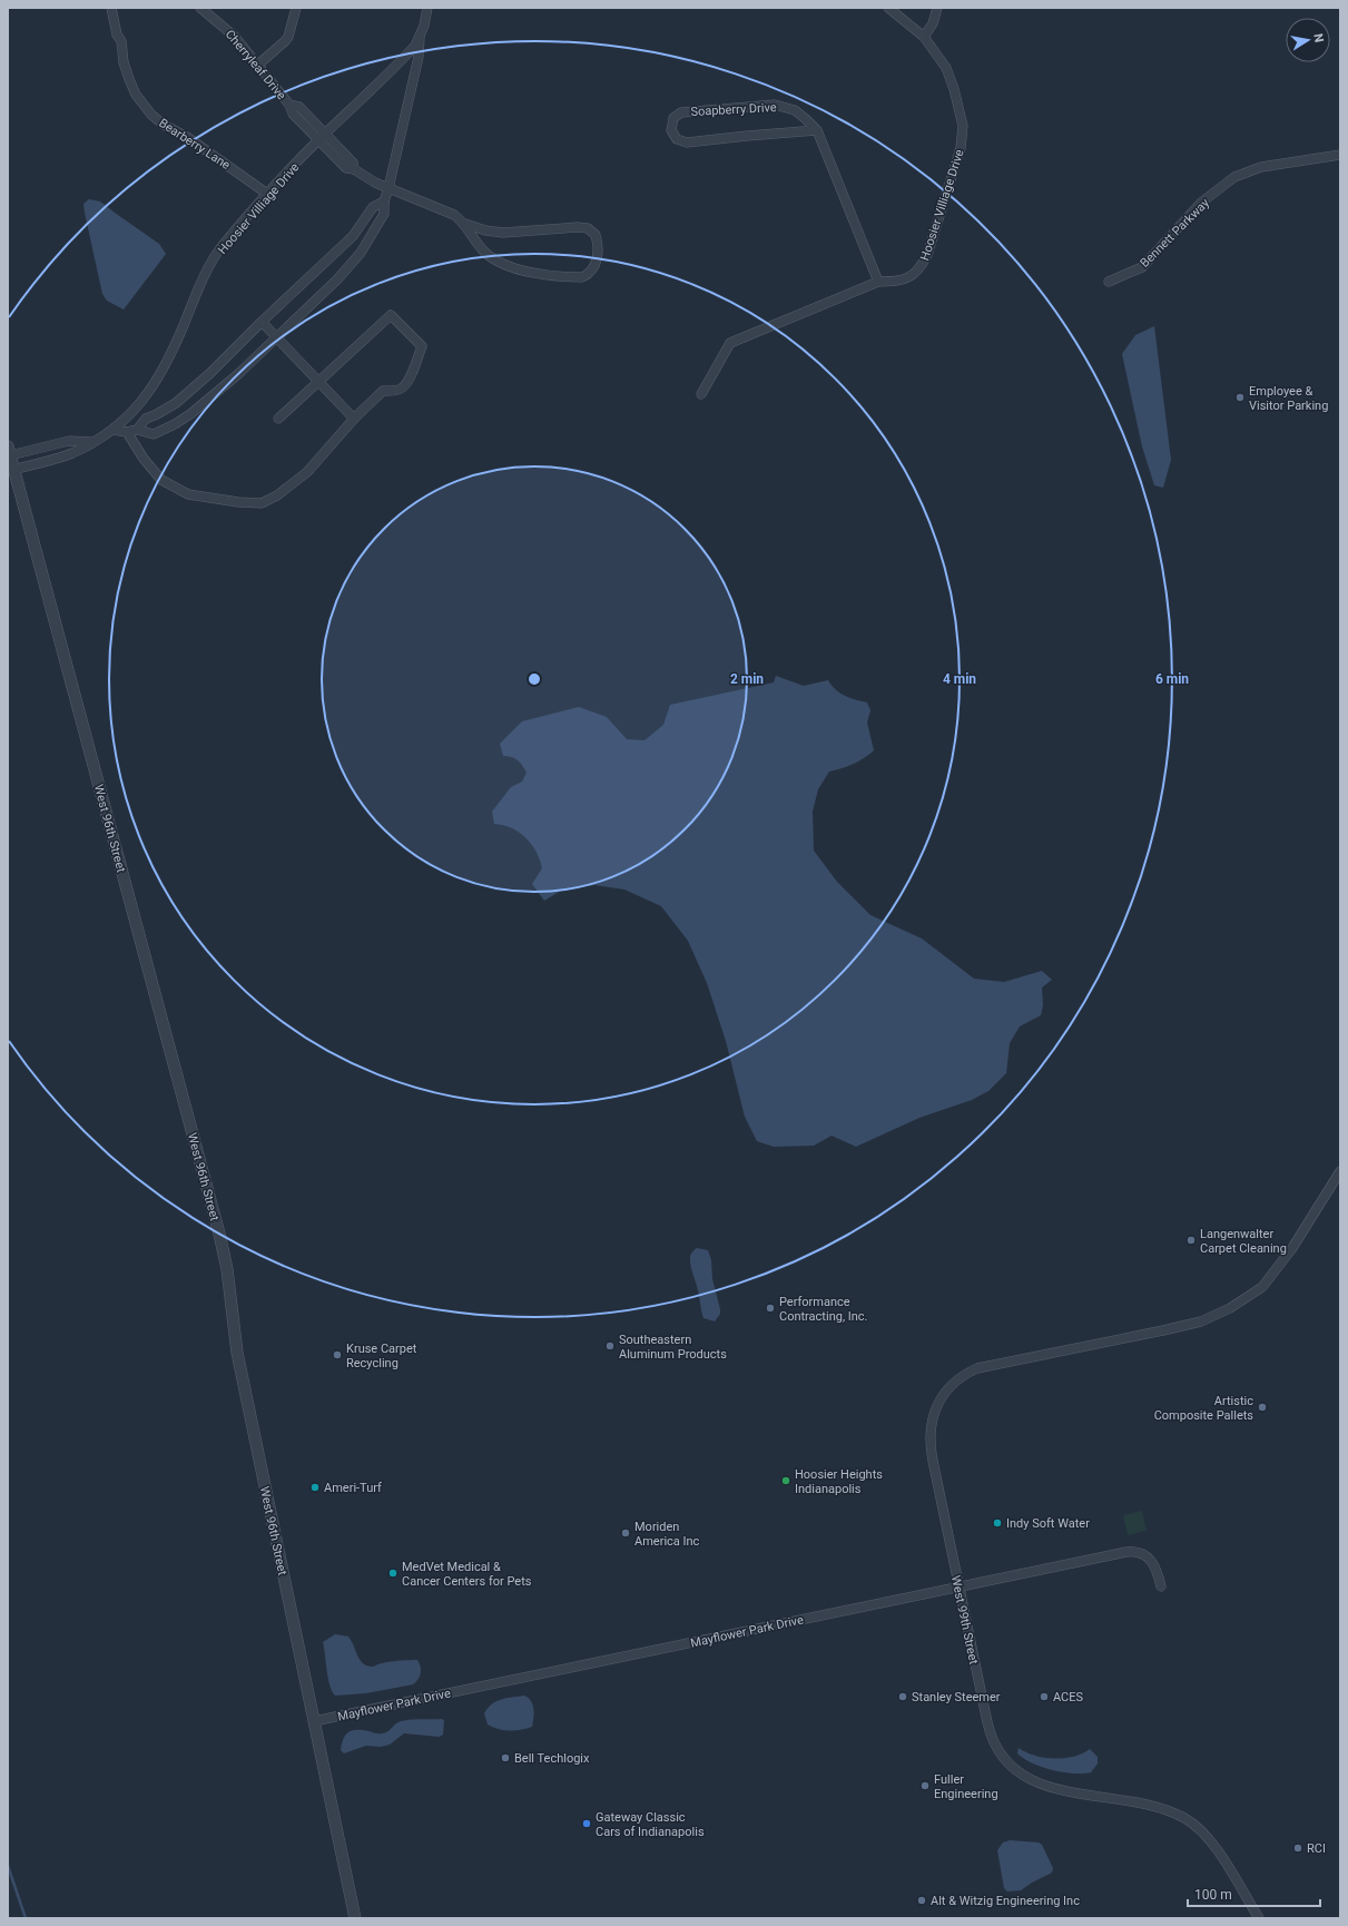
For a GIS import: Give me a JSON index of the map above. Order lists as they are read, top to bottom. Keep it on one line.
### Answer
{"streets":{"street":["Cherryleaf Drive","Soapberry Drive","Bearberry Lane","Hoosier Villiage Drive","Bennett Parkway","West 96th Street","West 99th Street","Mayflower Park Drive"]},"crossings":[["Cherryleaf Drive","Hoosier Villiage Drive"],["Soapberry Drive","Hoosier Villiage Drive"],["Bearberry Lane","Hoosier Villiage Drive"],["Hoosier Villiage Drive","West 96th Street"],["West 96th Street","Mayflower Park Drive"],["West 99th Street","Mayflower Park Drive"]],"places":["Employee & Visitor Parking","Langenwalter Carpet Cleaning","Performance Contracting, Inc.","Southeastern Aluminum Products","Kruse Carpet Recycling","Artistic Composite Pallets","Hoosier Heights Indianapolis","Ameri-Turf","Indy Soft Water","Moriden America Inc","MedVet Medical & Cancer Centers for Pets","Stanley Steemer","ACES","Bell Techlogix","Fuller Engineering","Gateway Classic Cars of Indianapolis","RCI","Alt & Witzig Engineering Inc"],"scale_bar":"100 m","north":"right","rings":["2 min","4 min","6 min"]}
